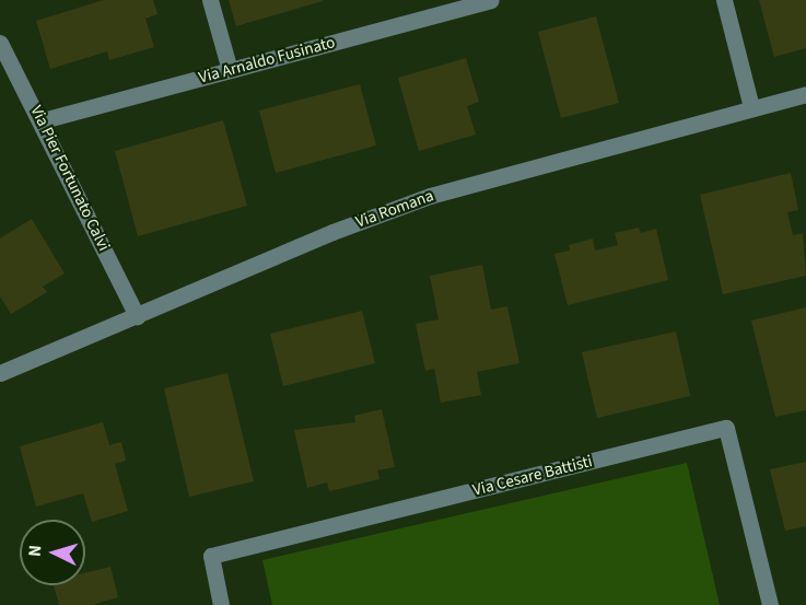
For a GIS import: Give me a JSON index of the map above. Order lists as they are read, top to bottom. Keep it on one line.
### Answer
{"streets":{"street":["Via Arnaldo Fusinato","Via Pier Fortunato Calvi","Via Romana","Via Cesare Battisti"]},"crossings":[["Via Arnaldo Fusinato","Via Pier Fortunato Calvi"],["Via Pier Fortunato Calvi","Via Romana"]],"north":"left"}
